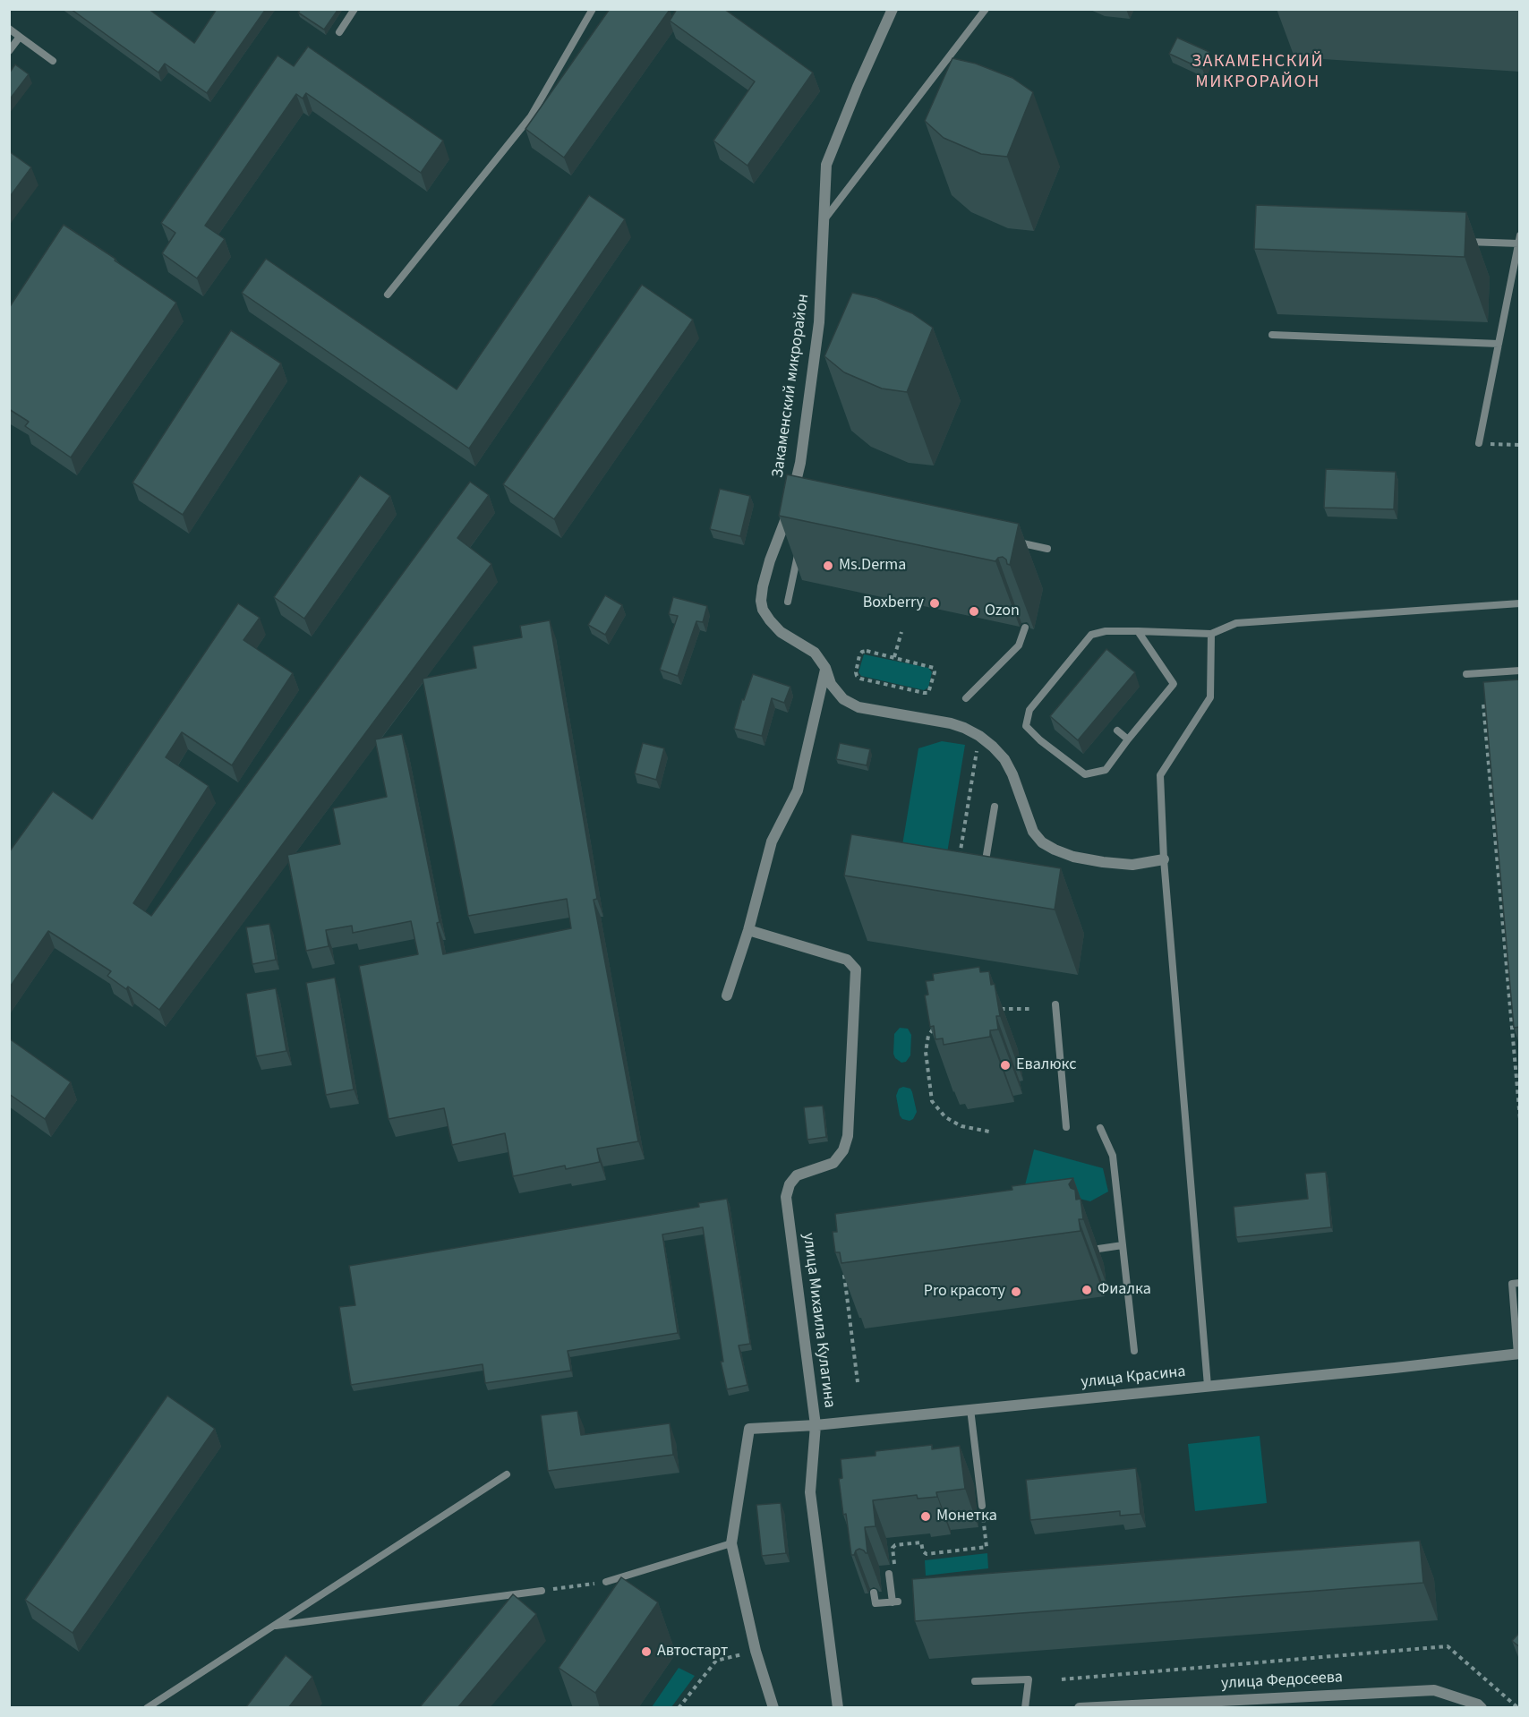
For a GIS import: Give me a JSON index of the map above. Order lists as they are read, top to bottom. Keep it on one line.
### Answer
{"streets":{"street":["Закаменский микрорайон","улица Михаила Кулагина","улица Красина","улица Федосеева"]},"crossings":[["улица Михаила Кулагина","улица Красина"]],"districts":["ЗАКАМЕНСКИЙ МИКРОРАЙОН"],"places":["Ms.Derma","Boxberry","Ozon","Евалюкс","Фиалка","Pro красоту","Монетка","Автостарт"]}
